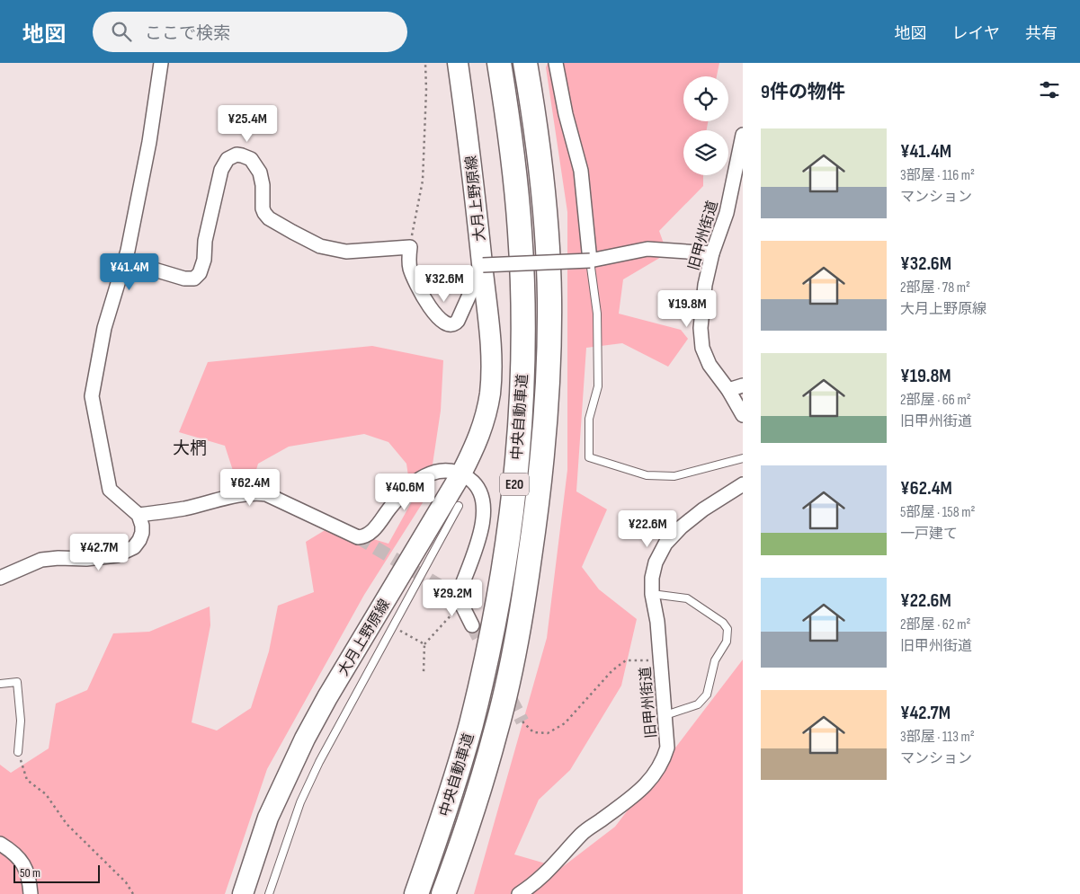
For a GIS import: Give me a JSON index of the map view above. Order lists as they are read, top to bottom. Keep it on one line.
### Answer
{"streets":{"highway":["中央自動車道","E20"],"main road":["大月上野原線"],"street":["旧甲州街道"]},"districts":["大椚"],"scale_bar":"50 m","page":{"header":"地図","search":"ここで検索","nav":["地図","レイヤ","共有"],"heading":"9件の物件","price":["¥25.4M","¥41.4M","¥32.6M","¥19.8M","¥62.4M","¥40.6M","¥22.6M","¥42.7M","¥29.2M"],"list":[{"name":"¥41.4M","note":"3部屋 · 116 m² · マンション"},{"name":"¥32.6M","note":"2部屋 · 78 m² · 大月上野原線"},{"name":"¥19.8M","note":"2部屋 · 66 m² · 旧甲州街道"},{"name":"¥62.4M","note":"5部屋 · 158 m² · 一戸建て"},{"name":"¥22.6M","note":"2部屋 · 62 m² · 旧甲州街道"},{"name":"¥42.7M","note":"3部屋 · 113 m² · マンション"}],"scale":"50 m"}}
